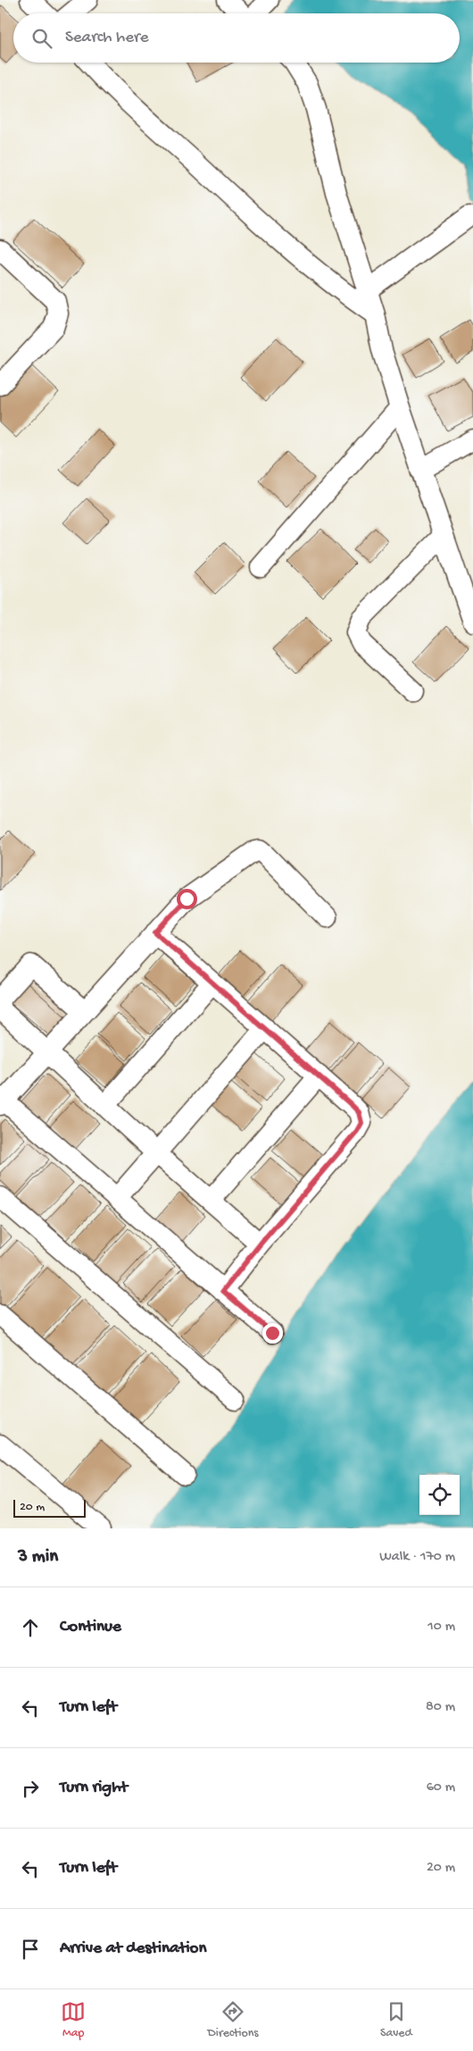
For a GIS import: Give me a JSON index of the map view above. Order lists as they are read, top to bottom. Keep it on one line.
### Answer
{"scale_bar":"20 m","page":{"search":"Search here","scale":"20 m","heading":["3 min","Walk · 170 m"],"list":[["Continue","10 m"],["Turn left","80 m"],["Turn right","60 m"],["Turn left","20 m"],"Arrive at destination"],"nav":["Map","Directions","Saved"]}}
